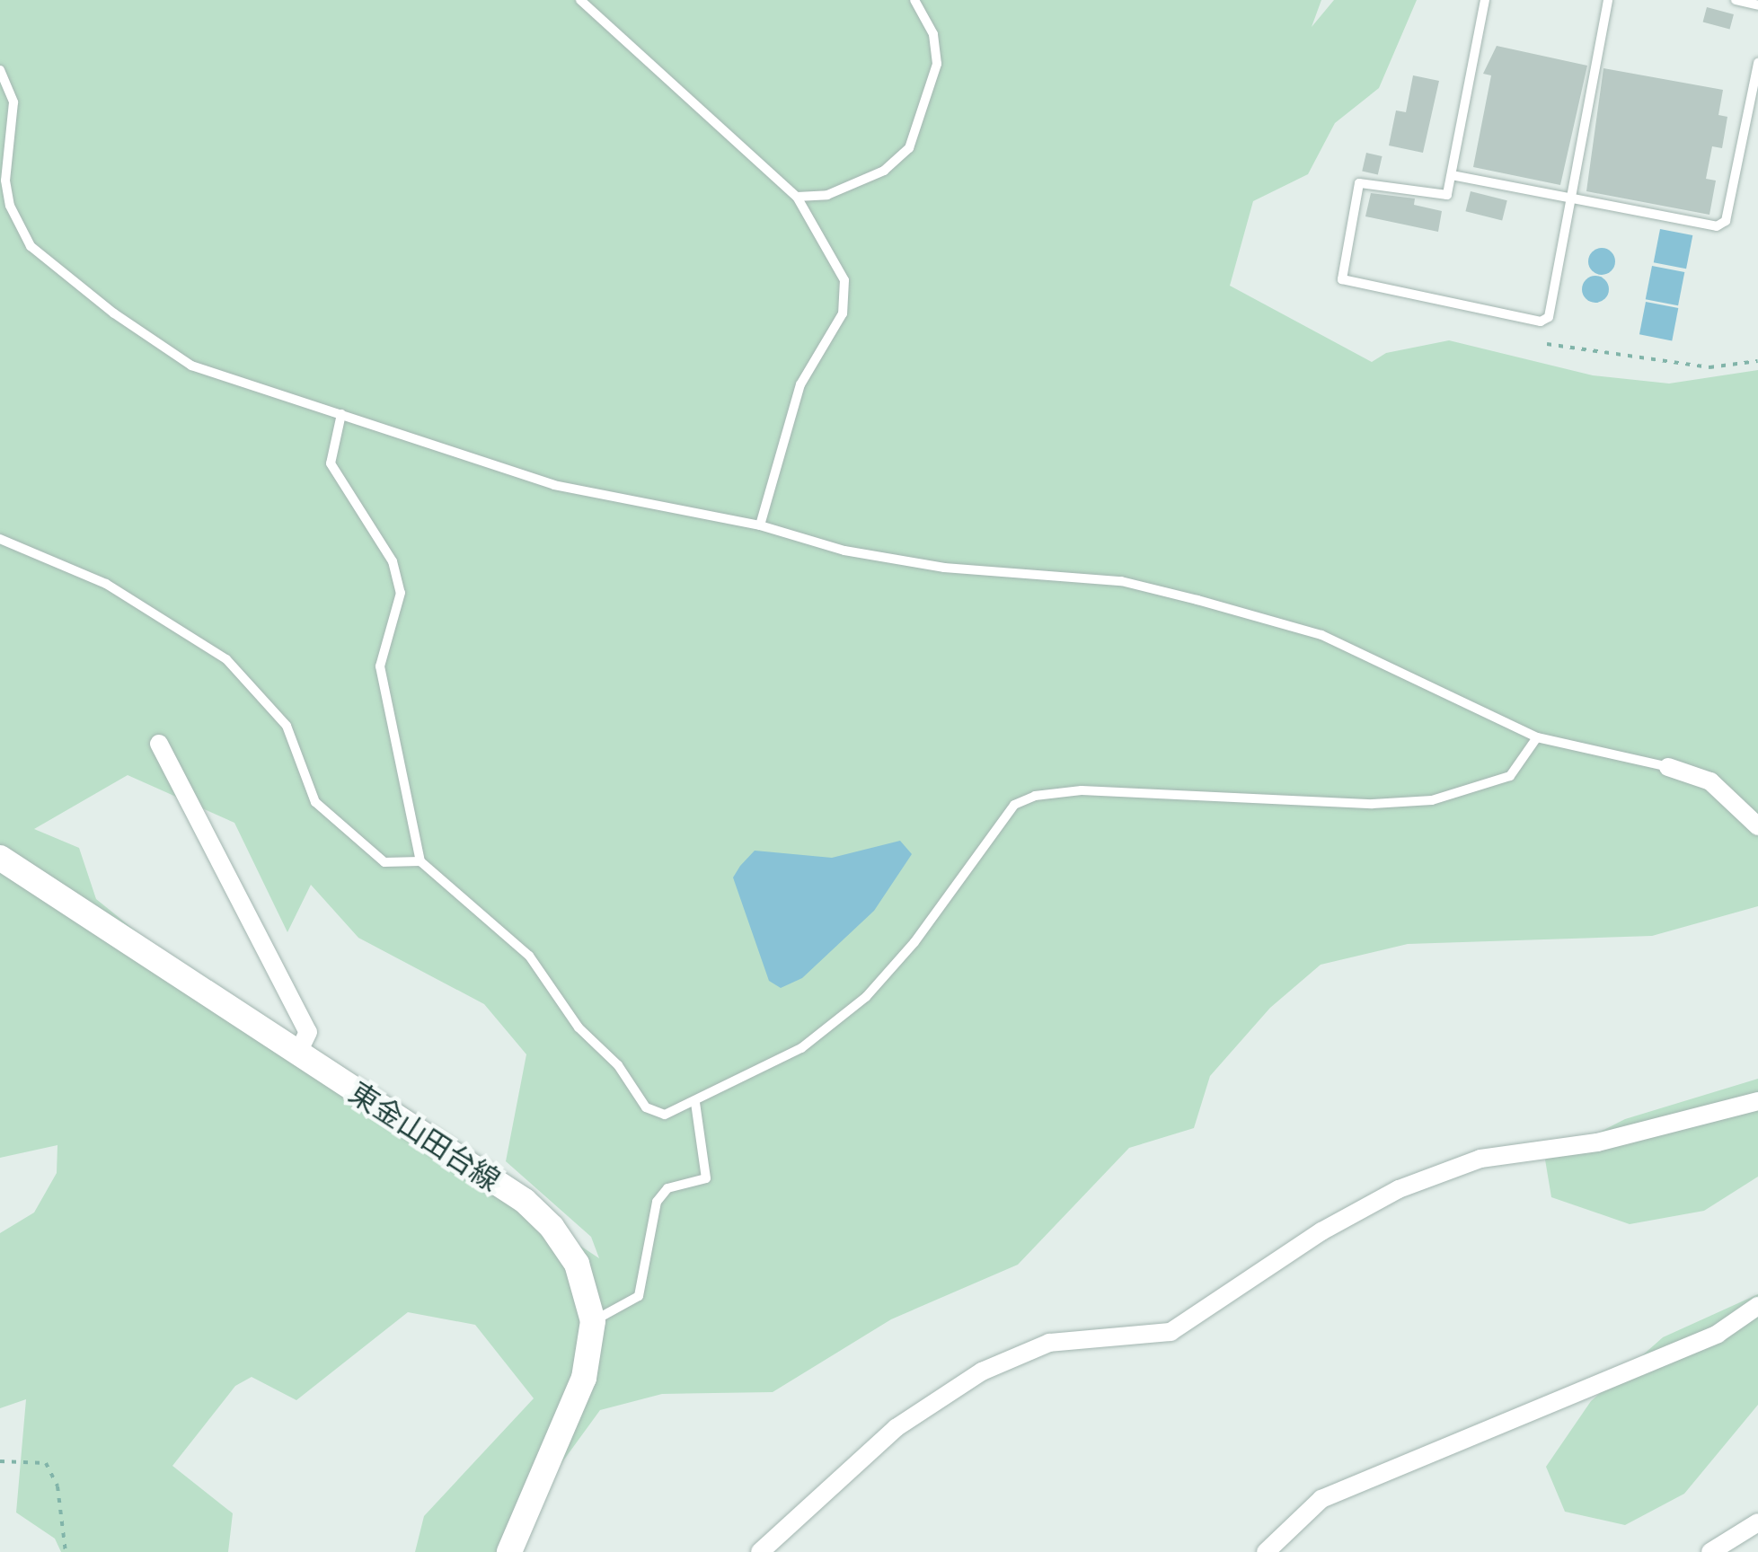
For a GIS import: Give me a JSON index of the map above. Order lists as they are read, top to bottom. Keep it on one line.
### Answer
{"streets":{"main road":["東金山田台線"]}}
